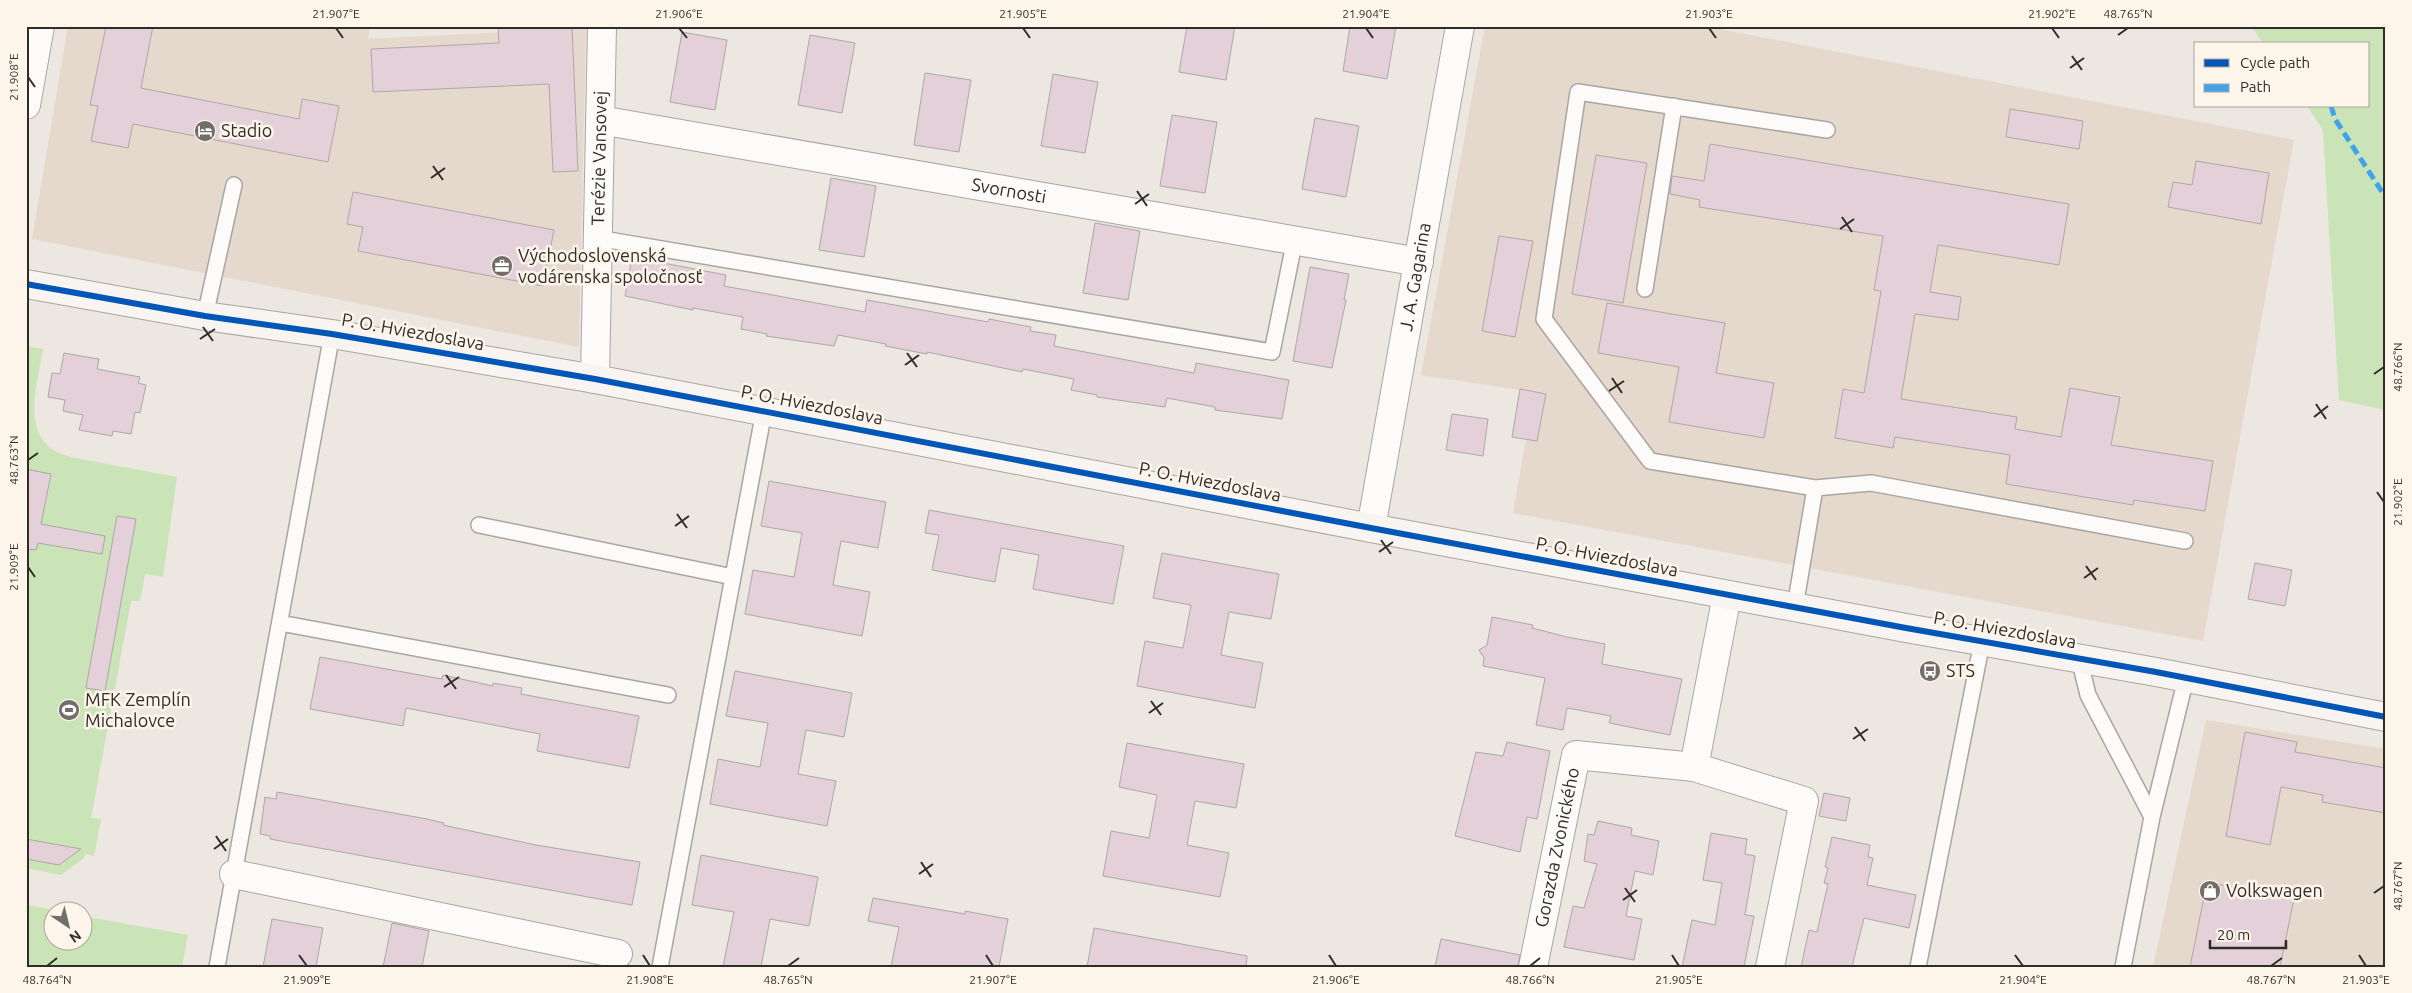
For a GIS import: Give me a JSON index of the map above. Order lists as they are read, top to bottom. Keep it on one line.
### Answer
{"streets":{"street":["Terézie Vansovej","Svornosti","J. A. Gagarina","P. O. Hviezdoslava","Gorazda Zvonického"]},"crossings":[["Terézie Vansovej","Svornosti"],["Terézie Vansovej","P. O. Hviezdoslava"],["Svornosti","J. A. Gagarina"],["J. A. Gagarina","P. O. Hviezdoslava"]],"places":{"hotel":["Stadio"],"office":["Východoslovenská vodárenska spoločnosť"],"bus stop":["STS"],"sports":["MFK Zemplín Michalovce"],"shop":["Volkswagen"]},"legend":["Cycle path","Path"],"scale_bar":"20 m","north":"bottom right","coordinates":["21.907°E","21.906°E","21.905°E","21.904°E","21.903°E","21.902°E","48.765°N","21.908°E","48.766°N","48.763°N","21.909°E","48.767°N","48.764°N"]}
